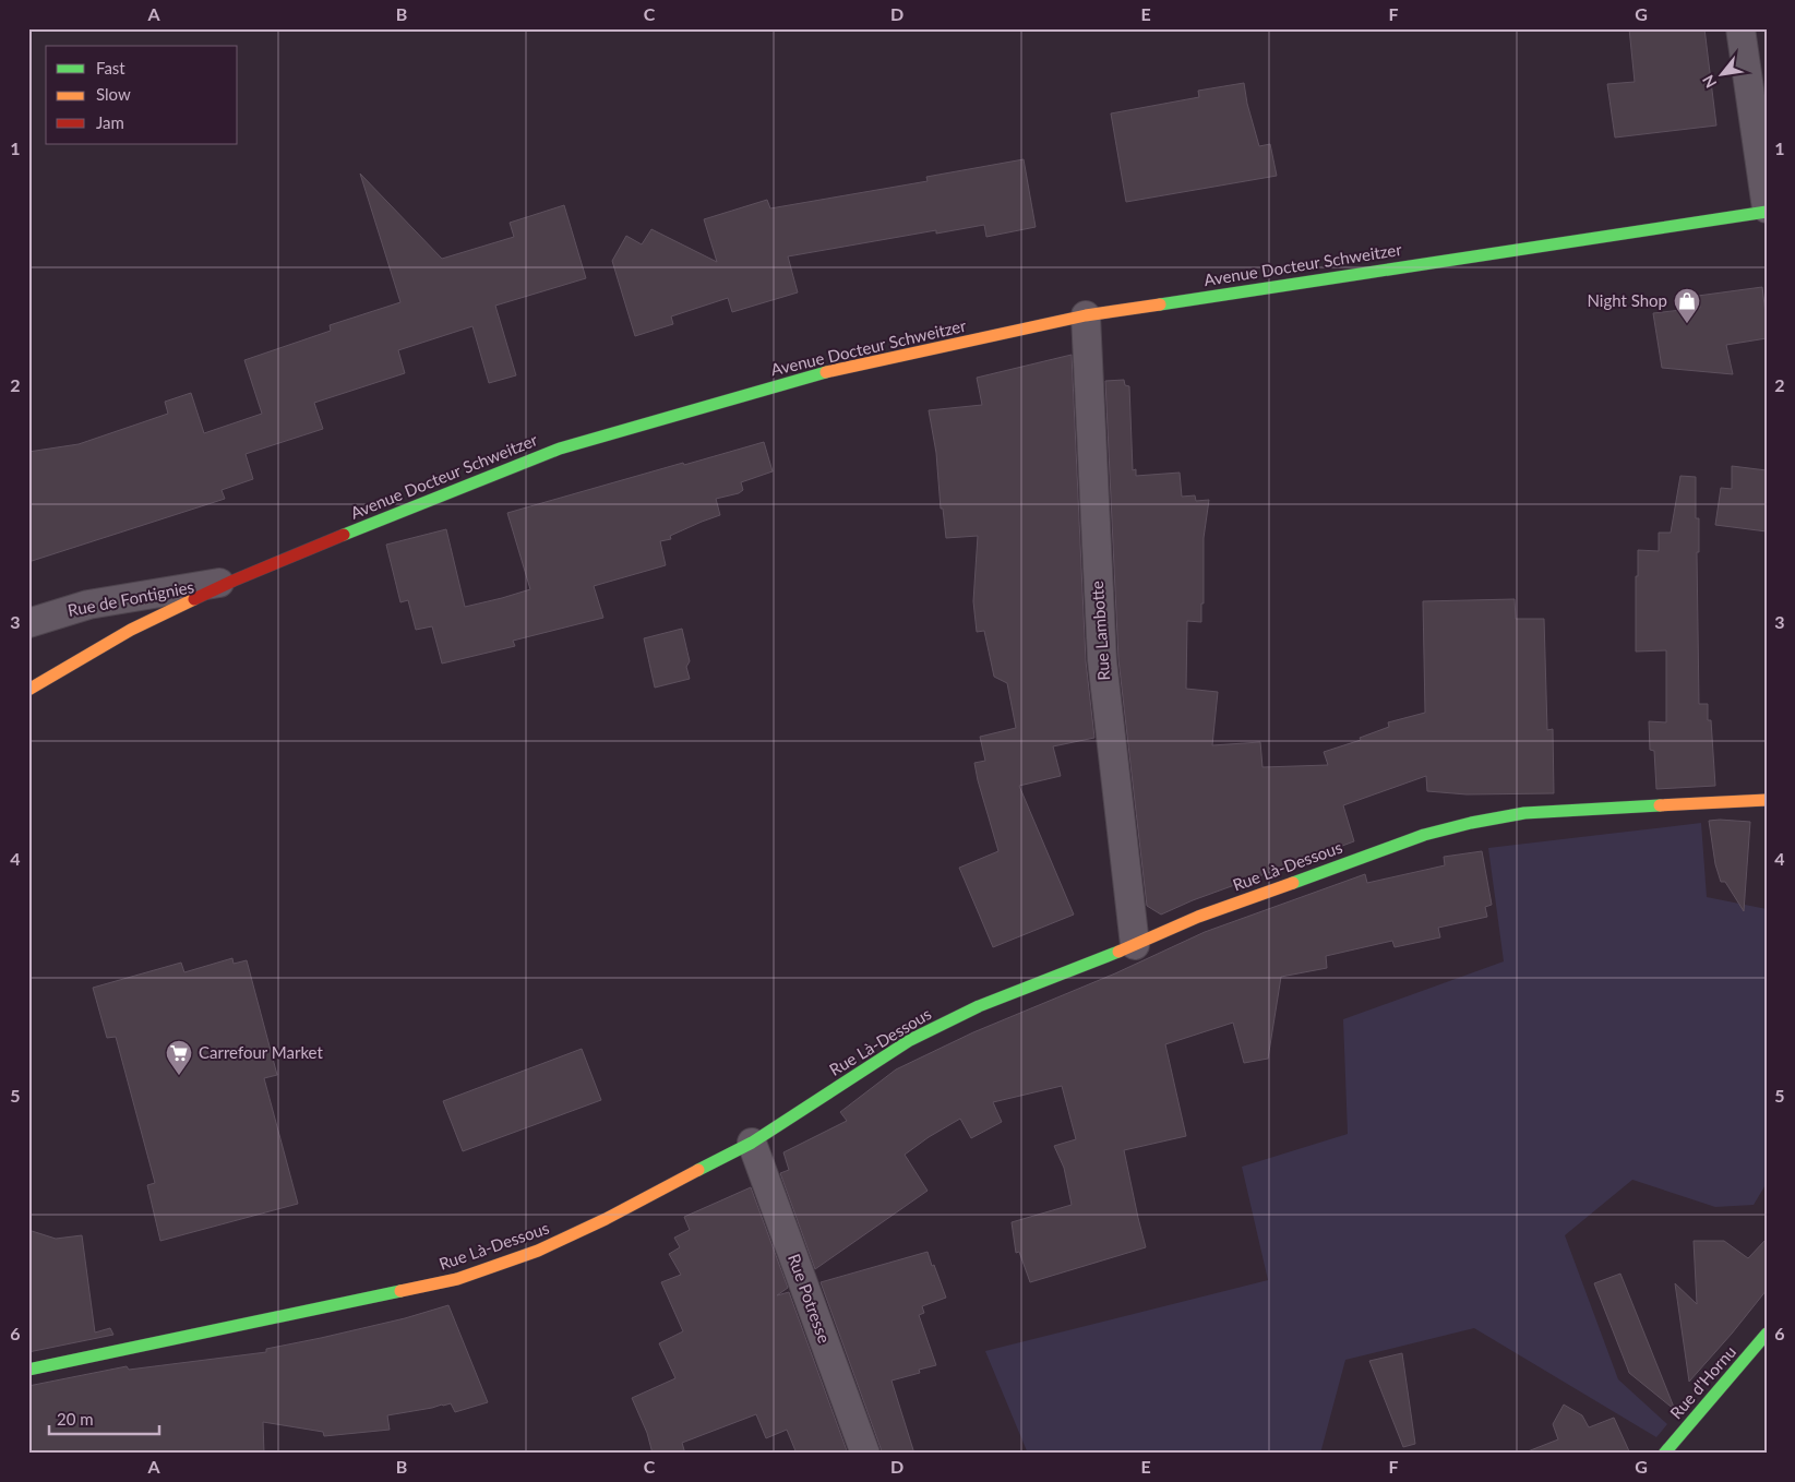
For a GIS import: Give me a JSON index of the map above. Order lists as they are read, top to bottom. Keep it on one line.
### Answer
{"streets":{"street":["Avenue Docteur Schweitzer","Rue de Fontignies","Rue Lambotte","Rue Là-Dessous","Rue Potresse","Rue d'Hornu"]},"crossings":[["Avenue Docteur Schweitzer","Rue de Fontignies"],["Avenue Docteur Schweitzer","Rue Lambotte"],["Rue Lambotte","Rue Là-Dessous"],["Rue Là-Dessous","Rue Potresse"]],"places":{"shop":["Night Shop"],"supermarket":["Carrefour Market"]},"legend":["Fast","Slow","Jam"],"scale_bar":"20 m","north":"bottom left","grid":{"columns":["A","B","C","D","E","F","G"],"rows":["1","2","3","4","5","6"]}}
